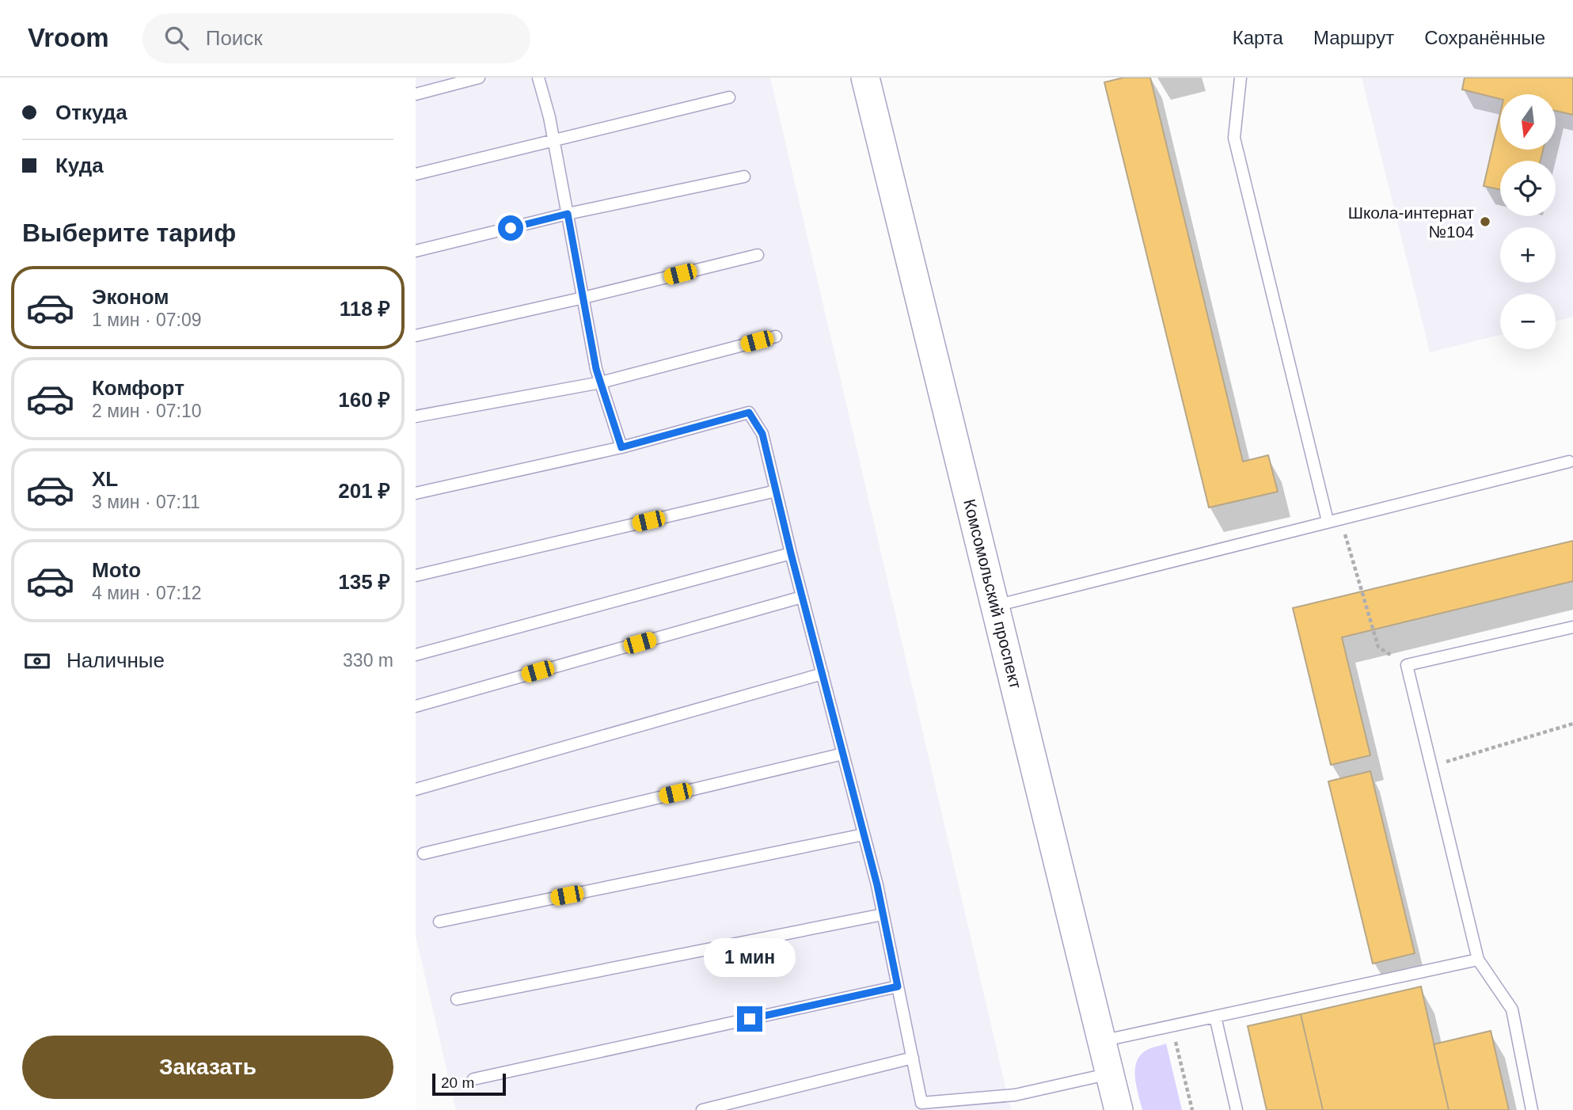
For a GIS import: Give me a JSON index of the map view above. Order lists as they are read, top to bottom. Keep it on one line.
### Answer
{"streets":{"street":["Комсомольский проспект"]},"places":["Школа-интернат №104"],"scale_bar":"20 m","north":"bottom","page":{"header":"Vroom","search":"Поиск","nav":["Карта","Маршрут","Сохранённые"],"banner":["Откуда","Куда"],"map_buttons":["+","−"],"heading":"Выберите тариф","list":[{"name":"Эконом","note":"1 мин · 07:09","value":"118 ₽"},{"name":"Комфорт","note":"2 мин · 07:10","value":"160 ₽"},{"name":"XL","note":"3 мин · 07:11","value":"201 ₽"},{"name":"Moto","note":"4 мин · 07:12","value":"135 ₽"}],"pay":["Наличные","330 m"],"bubble":"1 мин","buttons":"Заказать","scale":"20 m"}}
